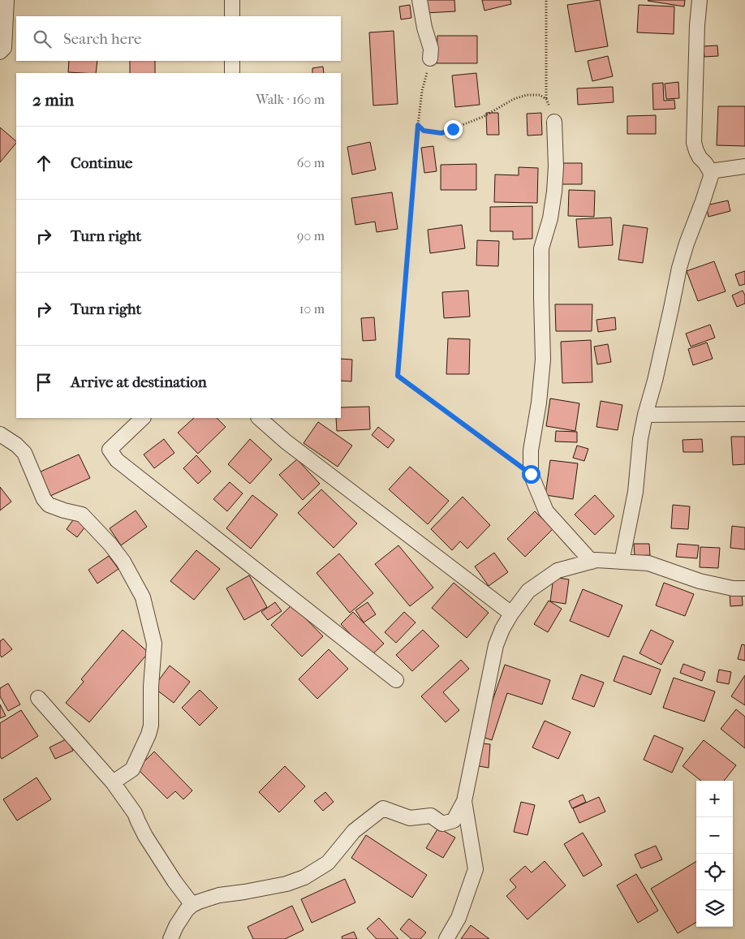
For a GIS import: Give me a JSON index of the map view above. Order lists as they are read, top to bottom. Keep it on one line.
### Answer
{"page":{"search":"Search here","heading":["2 min","Walk · 160 m"],"list":[["Continue","60 m"],["Turn right","90 m"],["Turn right","10 m"],"Arrive at destination"],"map_buttons":["+","−"]}}
